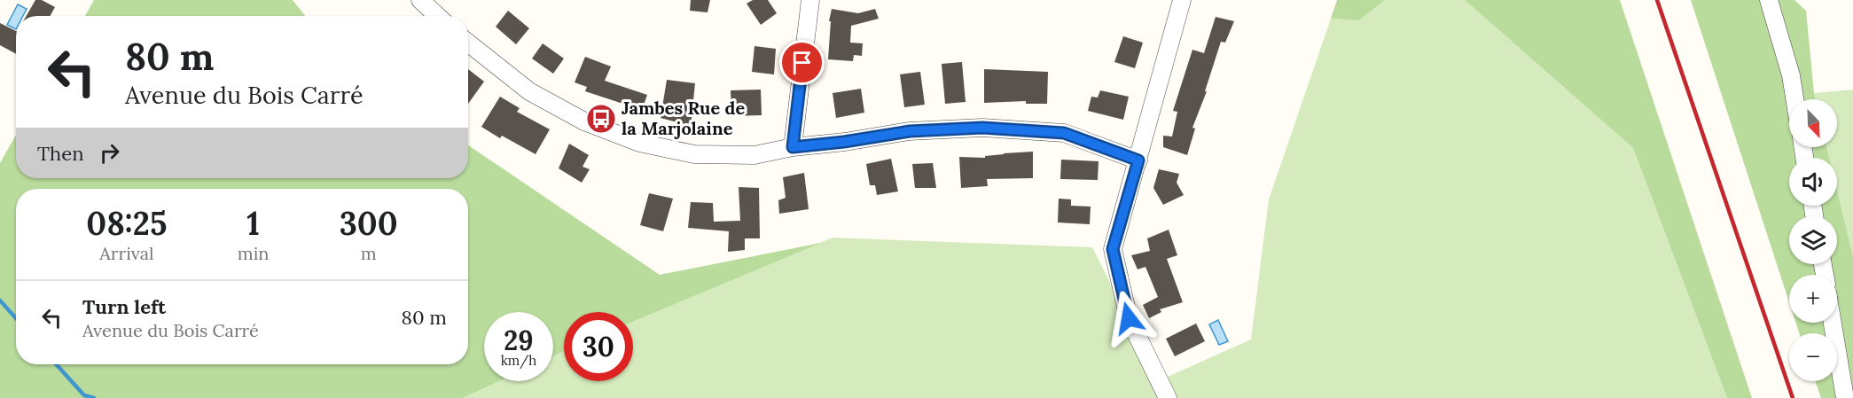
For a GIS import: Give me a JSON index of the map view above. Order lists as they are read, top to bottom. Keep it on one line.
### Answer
{"places":{"bus stop":["Jambes Rue de la Marjolaine"]},"north":"bottom right","page":{"turn":["80 m","Avenue du Bois Carré"],"map_buttons":["+","−"],"then":"Then","eta":["08:25","Arrival","1","min","300","m"],"list":[{"name":"Turn left","note":"Avenue du Bois Carré","value":"80 m"}],"speed":"29 km/h","limit":"30"}}
